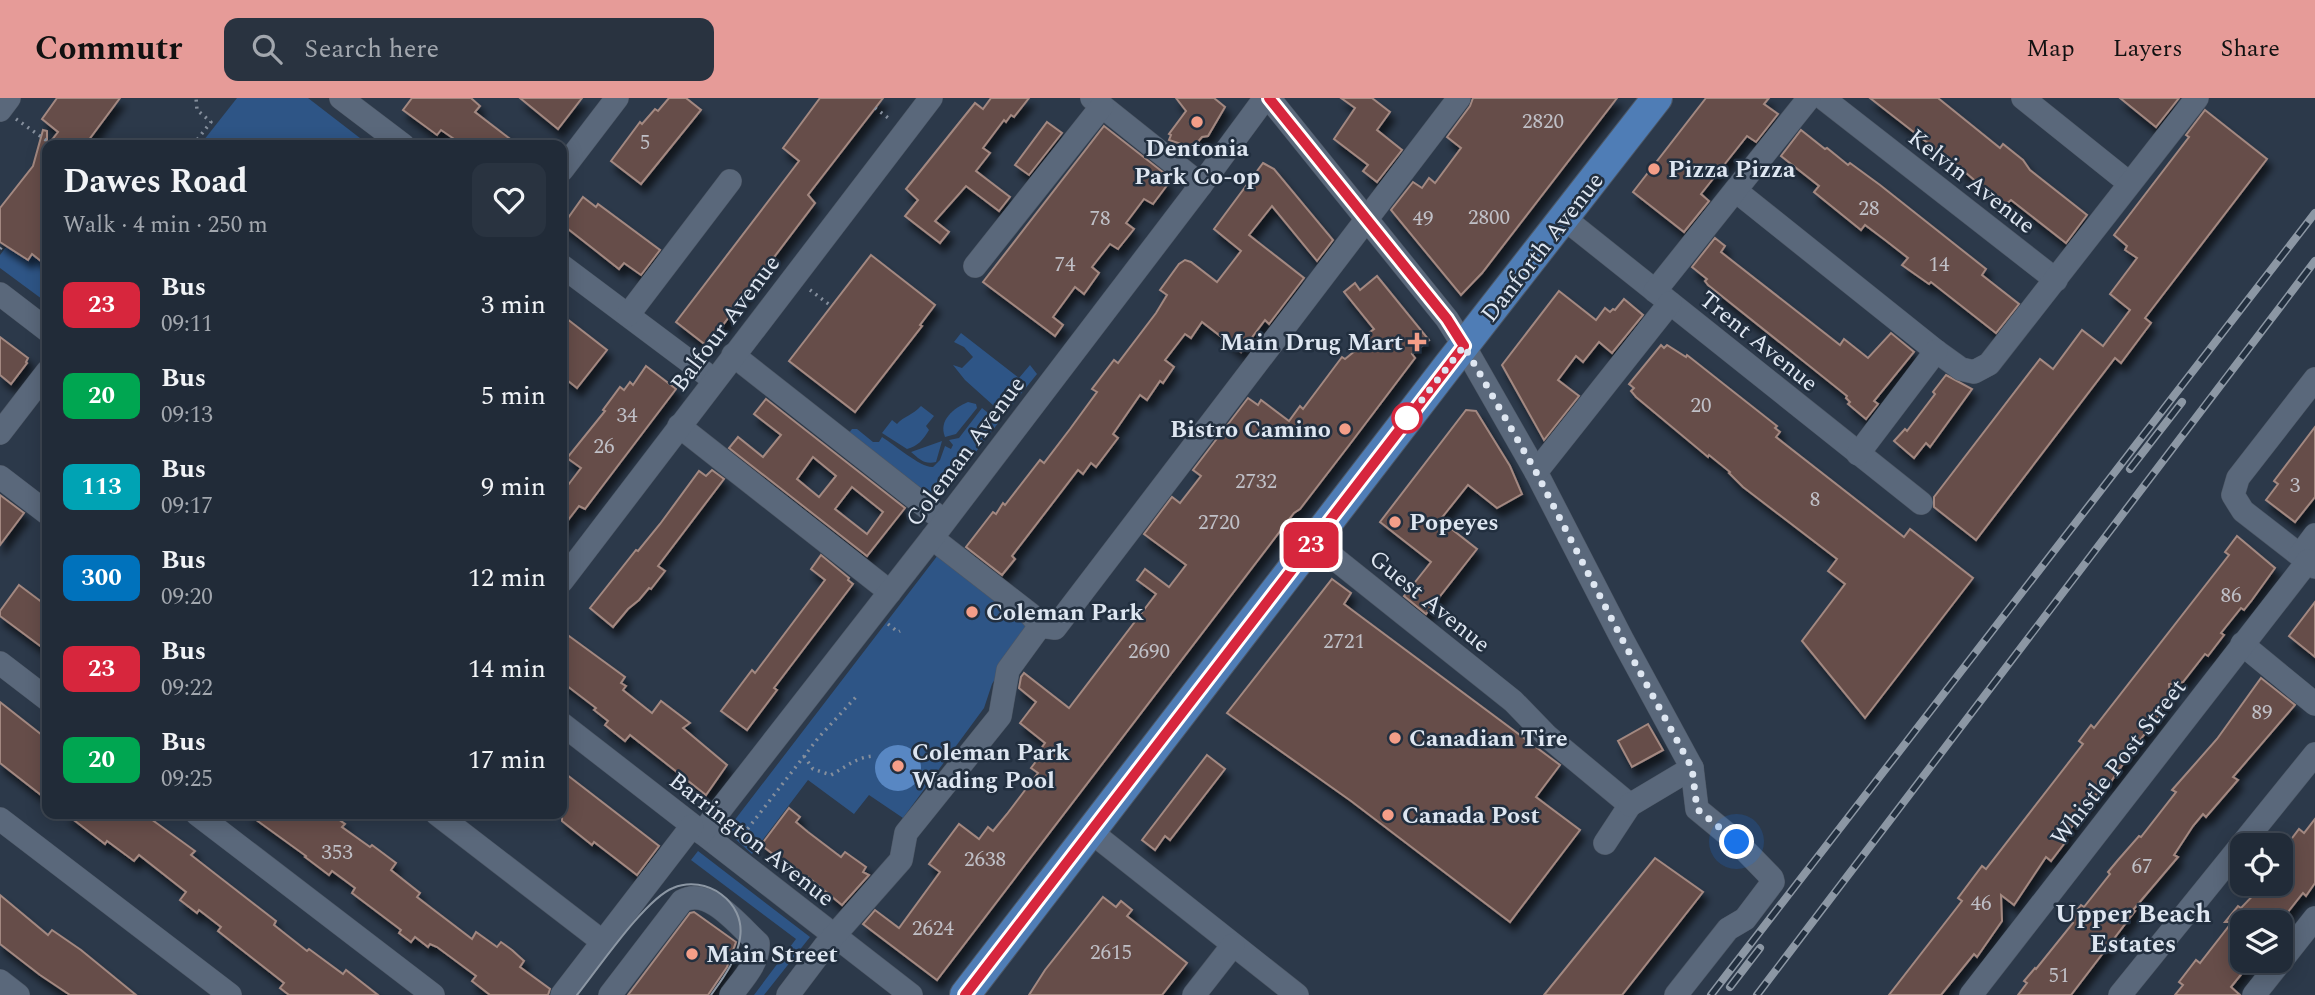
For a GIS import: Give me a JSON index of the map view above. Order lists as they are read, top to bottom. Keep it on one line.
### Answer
{"streets":{"main road":["Danforth Avenue"],"street":["Kelvin Avenue","Balfour Avenue","Trent Avenue","Coleman Avenue","Guest Avenue","Whistle Post Street","Barrington Avenue"]},"crossings":[["Danforth Avenue","Trent Avenue"],["Danforth Avenue","Guest Avenue"],["Coleman Avenue","Barrington Avenue"]],"districts":["Upper Beach Estates"],"places":{"other":["Dentonia Park Co-op","Pizza Pizza","Bistro Camino","Popeyes","Coleman Park","Canadian Tire","Coleman Park Wading Pool","Canada Post","Main Street"],"health":["Main Drug Mart"]},"lines":["bus line 23"],"house_numbers":["2820","5","28","2800","78","49","74","14","20","34","26","2732","3","8","2720","86","2721","2690","89","353","2638","67","46","2624","2615","51"],"page":{"header":"Commutr","search":"Search here","nav":["Map","Layers","Share"],"on_map":"23","heading":["Dawes Road","Walk · 4 min · 250 m"],"list":[{"mark":"23","name":"Bus","note":"09:11","value":"3 min"},{"mark":"20","name":"Bus","note":"09:13","value":"5 min"},{"mark":"113","name":"Bus","note":"09:17","value":"9 min"},{"mark":"300","name":"Bus","note":"09:20","value":"12 min"},{"mark":"23","name":"Bus","note":"09:22","value":"14 min"},{"mark":"20","name":"Bus","note":"09:25","value":"17 min"}]}}
